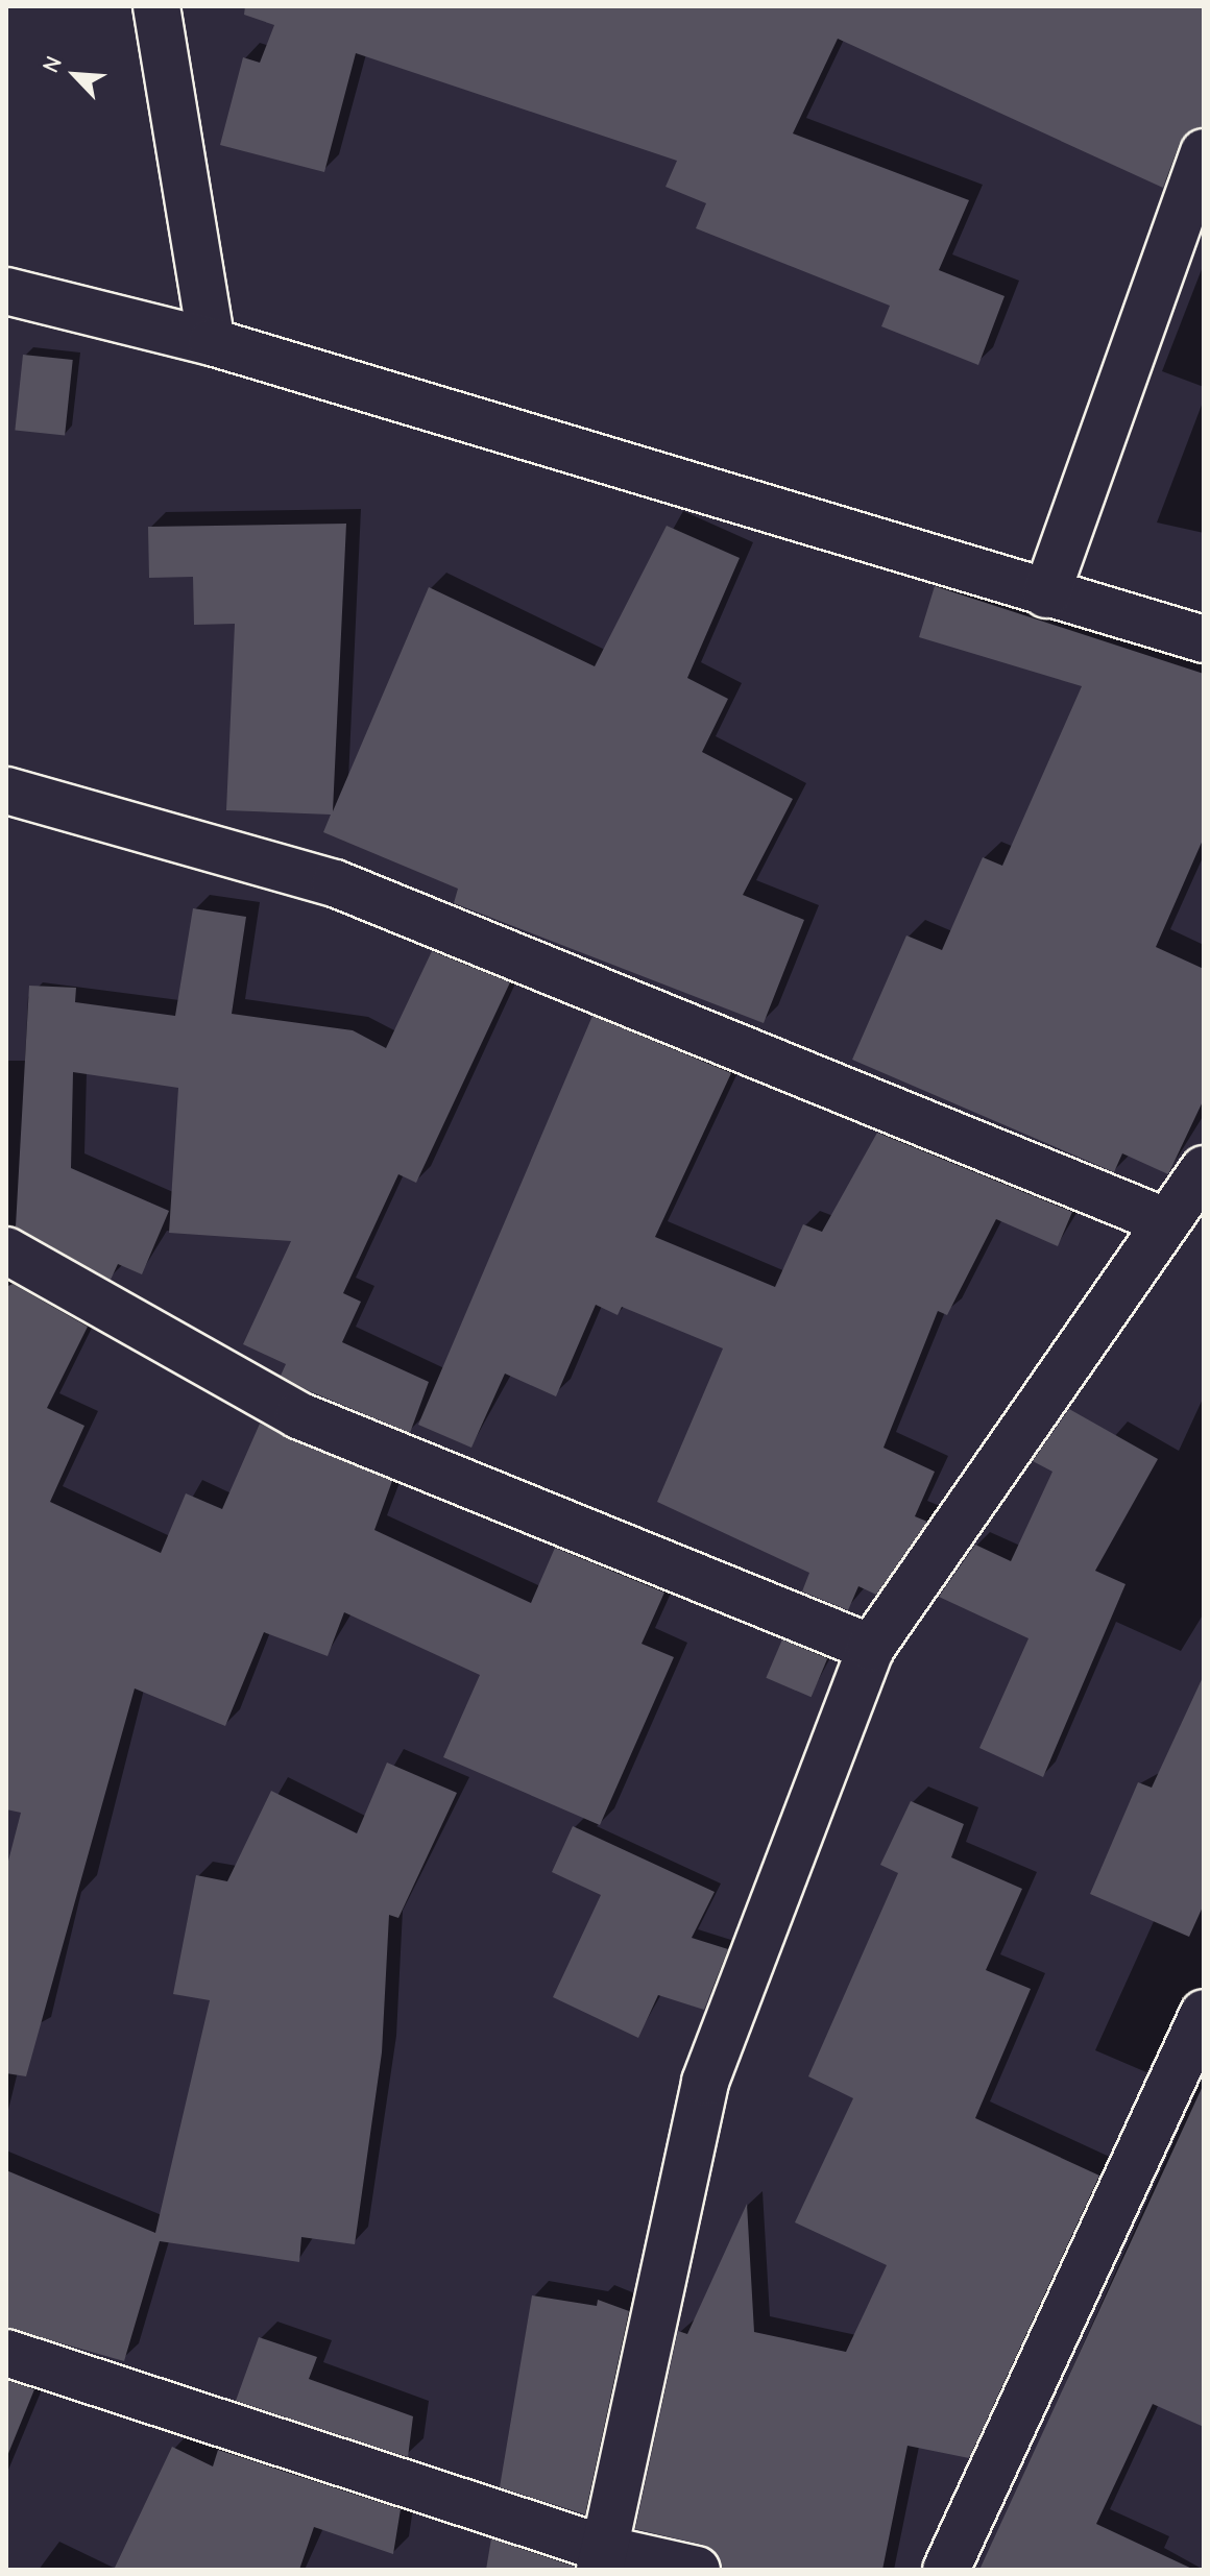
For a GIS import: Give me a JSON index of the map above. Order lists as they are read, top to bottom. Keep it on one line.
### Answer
{"north":"top left"}
